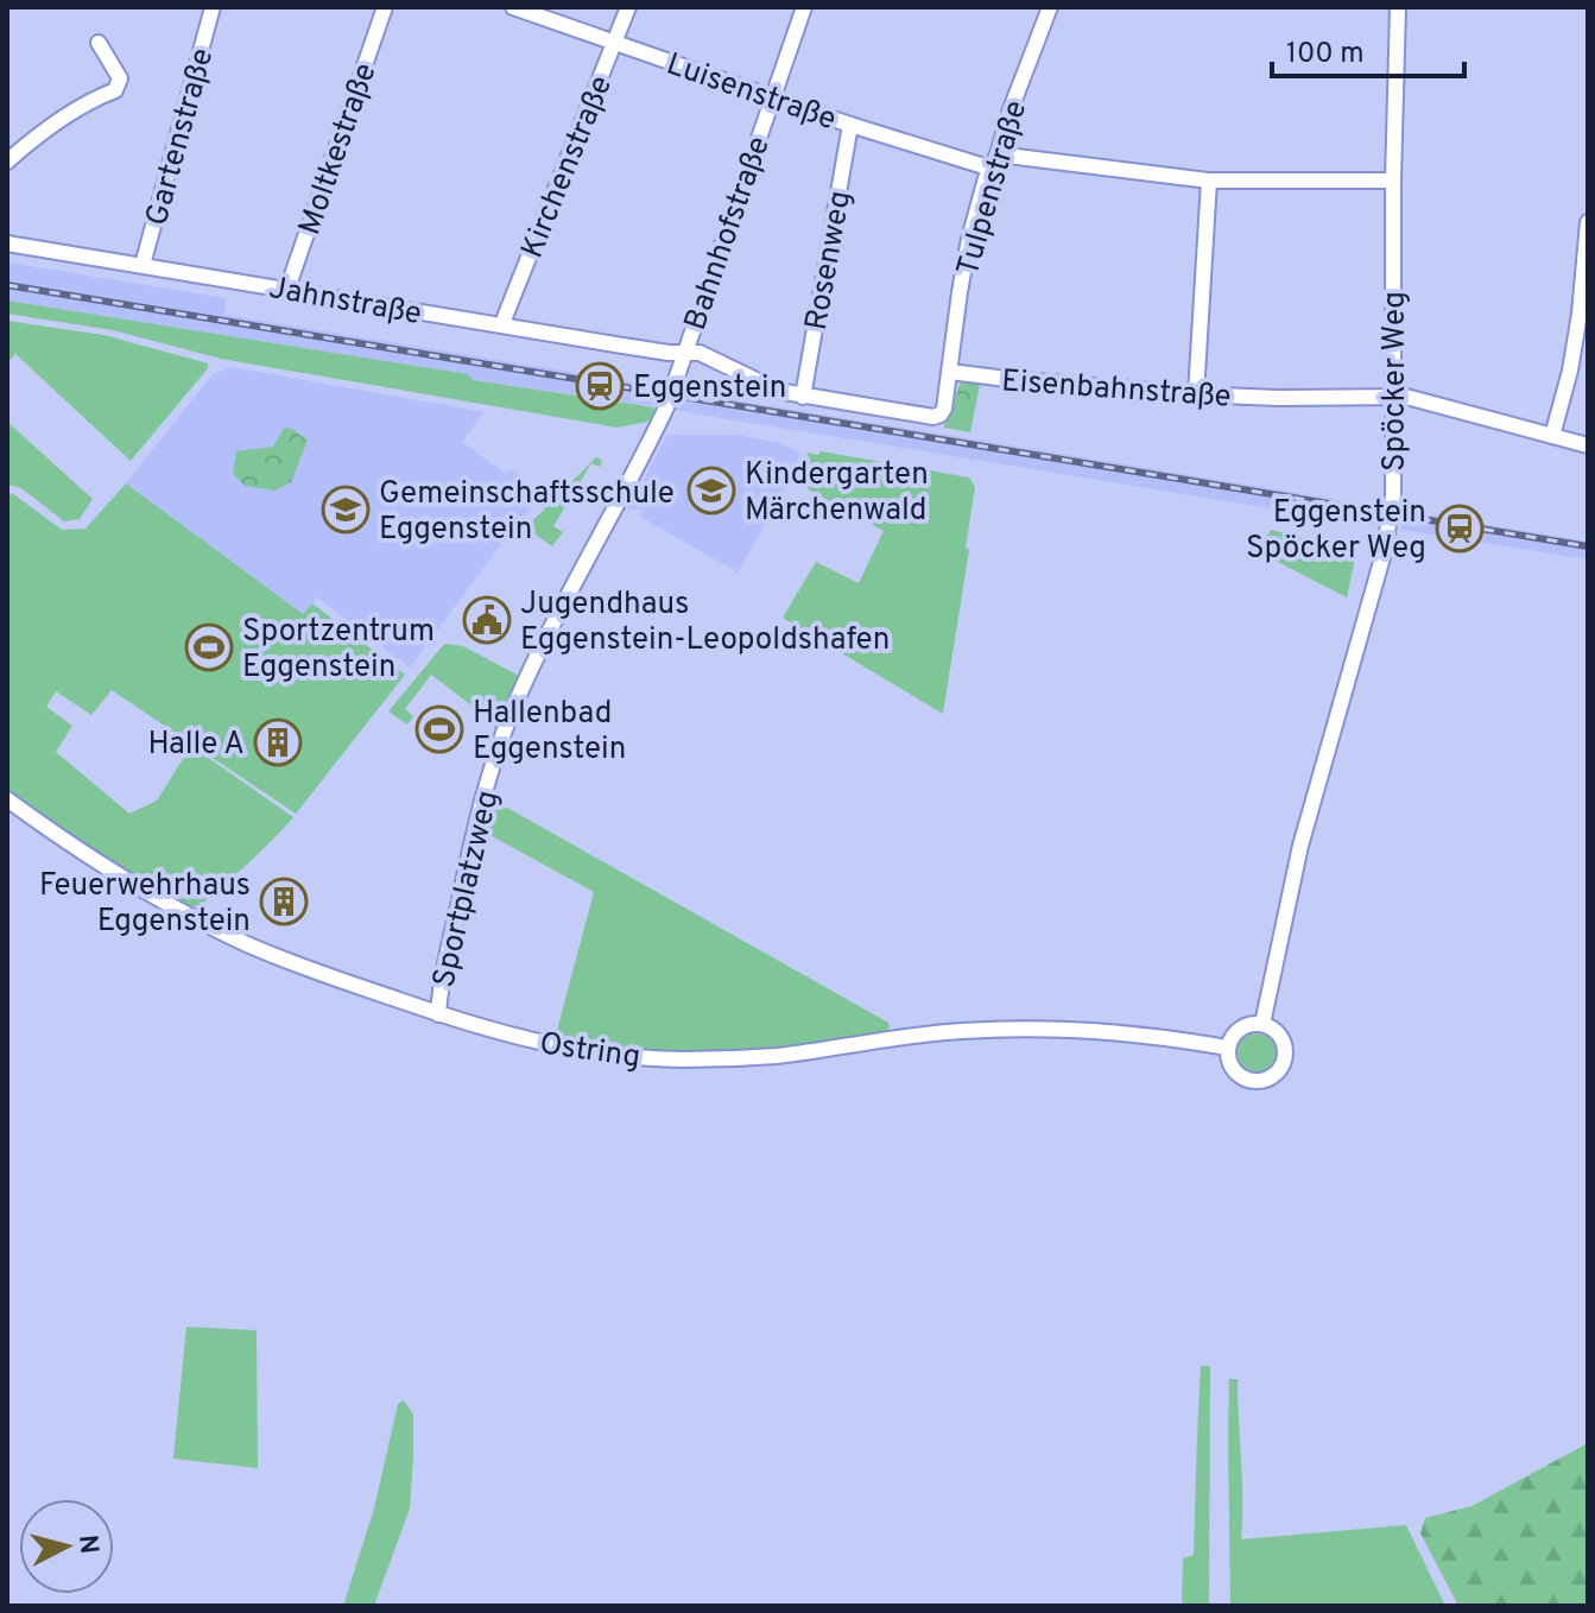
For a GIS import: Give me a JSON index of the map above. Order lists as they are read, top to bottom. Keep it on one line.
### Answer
{"streets":{"street":["Luisenstraße","Gartenstraße","Moltkestraße","Kirchenstraße","Tulpenstraße","Bahnhofstraße","Rosenweg","Jahnstraße","Spöcker Weg","Eisenbahnstraße","Sportplatzweg","Ostring"]},"crossings":[["Luisenstraße","Kirchenstraße"],["Luisenstraße","Tulpenstraße"],["Luisenstraße","Bahnhofstraße"],["Luisenstraße","Rosenweg"],["Luisenstraße","Spöcker Weg"],["Gartenstraße","Jahnstraße"],["Moltkestraße","Jahnstraße"],["Kirchenstraße","Jahnstraße"],["Tulpenstraße","Eisenbahnstraße"],["Bahnhofstraße","Jahnstraße"],["Bahnhofstraße","Sportplatzweg"],["Jahnstraße","Sportplatzweg"],["Spöcker Weg","Eisenbahnstraße"],["Spöcker Weg","Ostring"],["Sportplatzweg","Ostring"]],"places":{"station":["Eggenstein","Eggenstein Spöcker Weg"],"school or university":["Kindergarten Märchenwald","Gemeinschaftsschule Eggenstein"],"public building":["Jugendhaus Eggenstein-Leopoldshafen"],"sports":["Sportzentrum Eggenstein","Hallenbad Eggenstein"],"building":["Halle A","Feuerwehrhaus Eggenstein"]},"scale_bar":"100 m","north":"right"}
